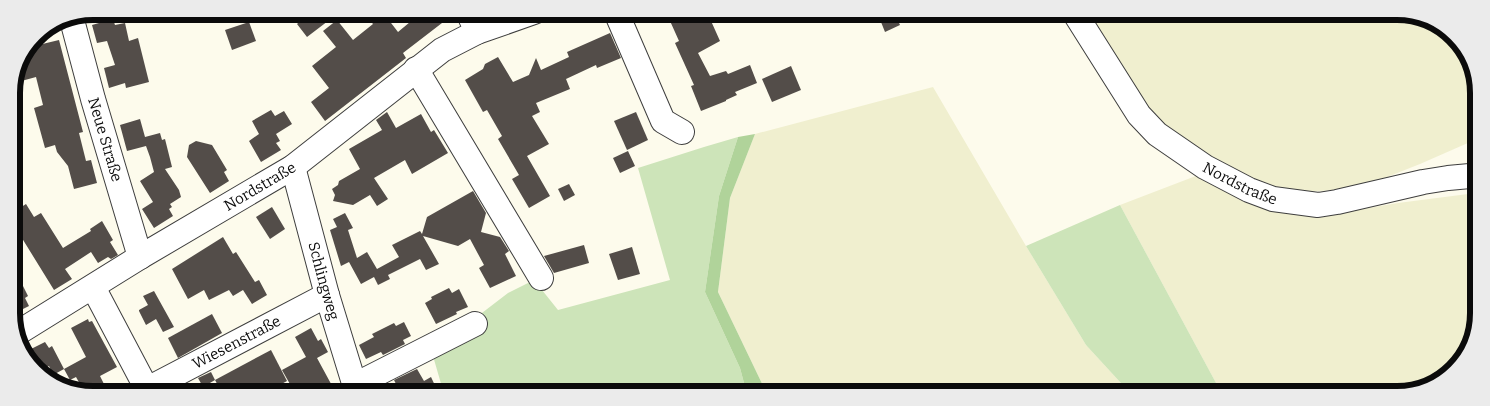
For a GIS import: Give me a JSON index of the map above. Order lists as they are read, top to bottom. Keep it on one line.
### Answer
{"streets":{"street":["Neue Straße","Nordstraße","Schlingweg","Wiesenstraße"]},"crossings":[["Neue Straße","Nordstraße"],["Nordstraße","Schlingweg"],["Schlingweg","Wiesenstraße"]]}
